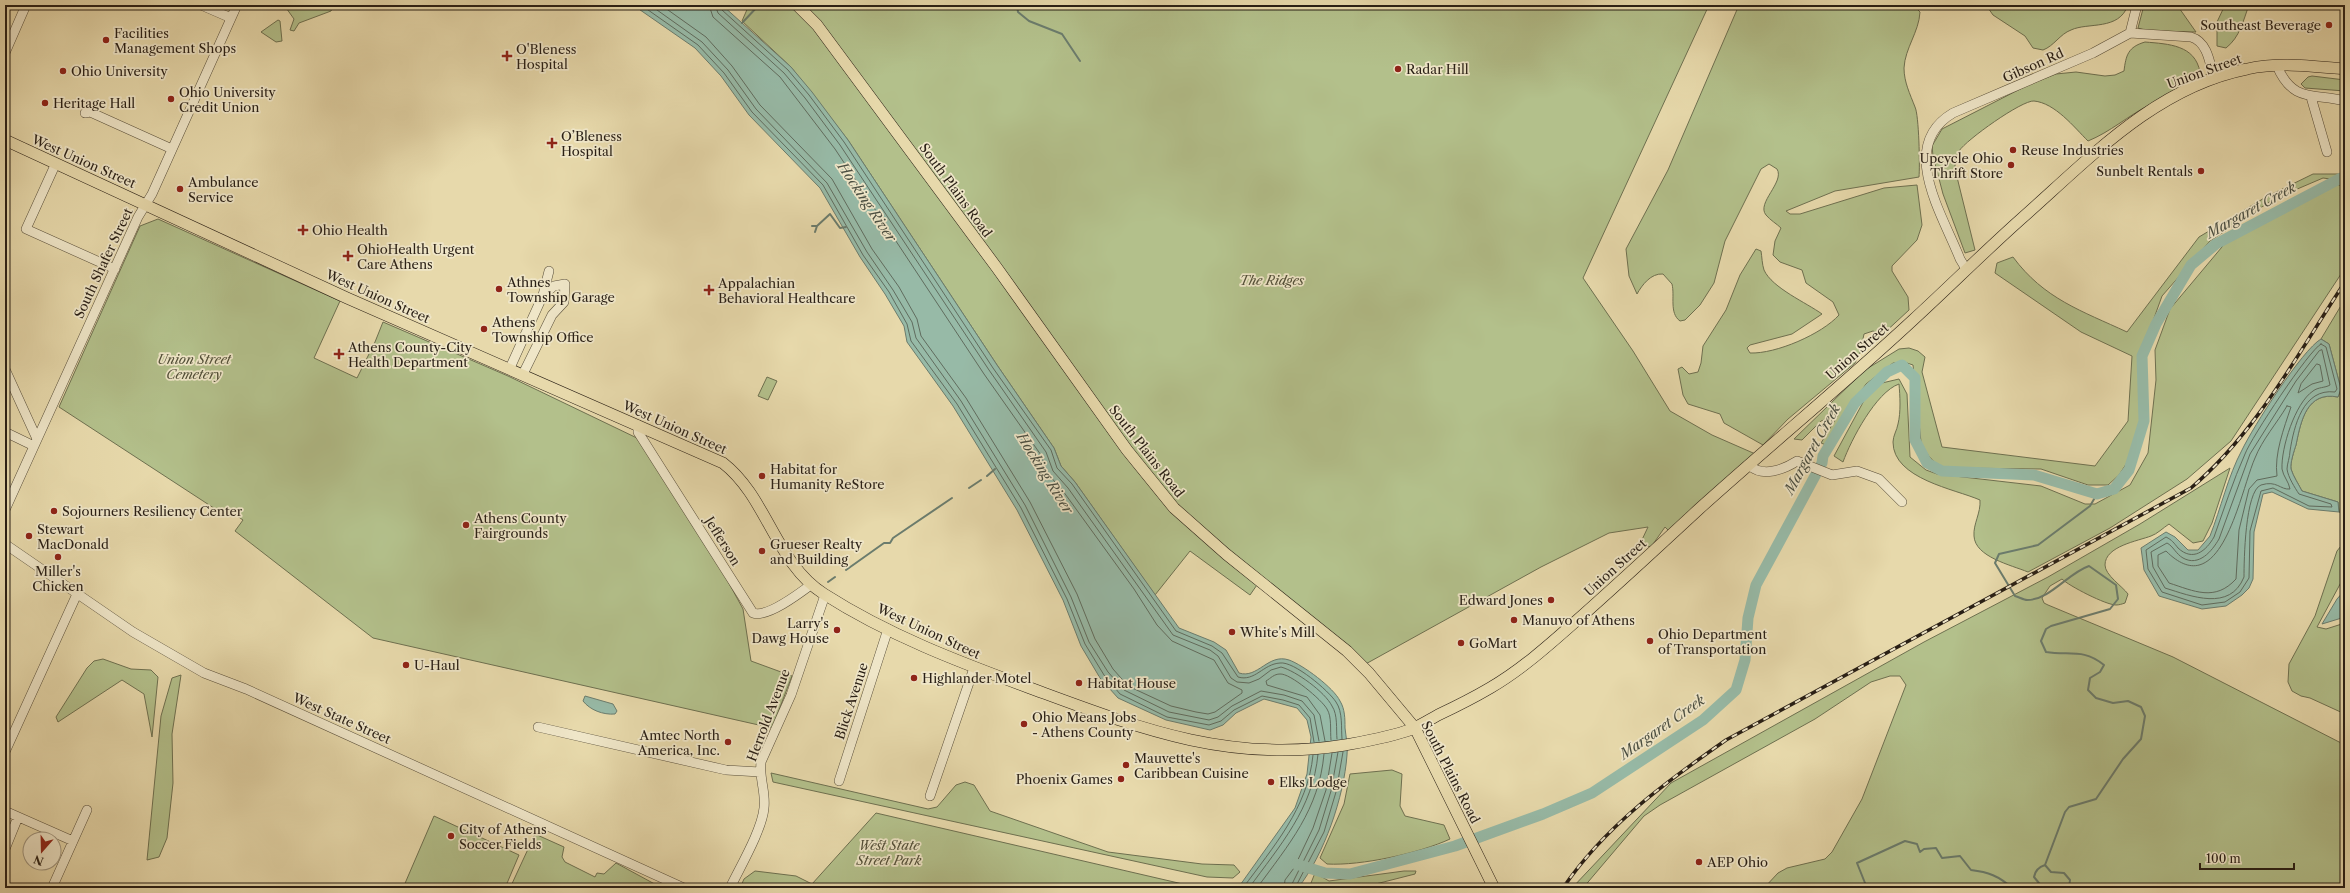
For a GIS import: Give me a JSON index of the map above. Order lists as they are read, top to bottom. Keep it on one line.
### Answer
{"streets":{"main road":["Union Street","West Union Street","South Plains Road"],"street":["Gibson Rd","South Shafer Street","Jefferson","Blick Avenue","Herrold Avenue","West State Street"]},"crossings":[["Gibson Rd","Union Street"],["Union Street","West Union Street"],["Union Street","South Plains Road"],["West Union Street","South Plains Road"],["West Union Street","South Shafer Street"],["West Union Street","Jefferson"],["West Union Street","Blick Avenue"],["West Union Street","Herrold Avenue"]],"water":["Hocking River","Margaret Creek"],"parks":["The Ridges","Union Street Cemetery","West State Street Park"],"places":{"other":["Southeast Beverage","Facilities Management Shops","Radar Hill","Ohio University","Ohio University Credit Union","Heritage Hall","Reuse Industries","Upcycle Ohio Thrift Store","Sunbelt Rentals","Ambulance Service","Athnes Township Garage","Athens Township Office","Habitat for Humanity ReStore","Sojourners Resiliency Center","Athens County Fairgrounds","Stewart MacDonald","Grueser Realty and Building","Miller's Chicken","Edward Jones","Manuvo of Athens","Larry's Dawg House","White's Mill","Ohio Department of Transportation","GoMart","U-Haul","Highlander Motel","Habitat House","Ohio Means Jobs - Athens County","Amtec North America, Inc.","Mauvette's Caribbean Cuisine","Phoenix Games","Elks Lodge","City of Athens Soccer Fields","AEP Ohio"],"health":["O'Bleness Hospital","O’Bleness Hospital","Ohio Health","OhioHealth Urgent Care Athens","Appalachian Behavioral Healthcare","Athens County-City Health Department"]},"scale_bar":"100 m","north":"bottom"}
